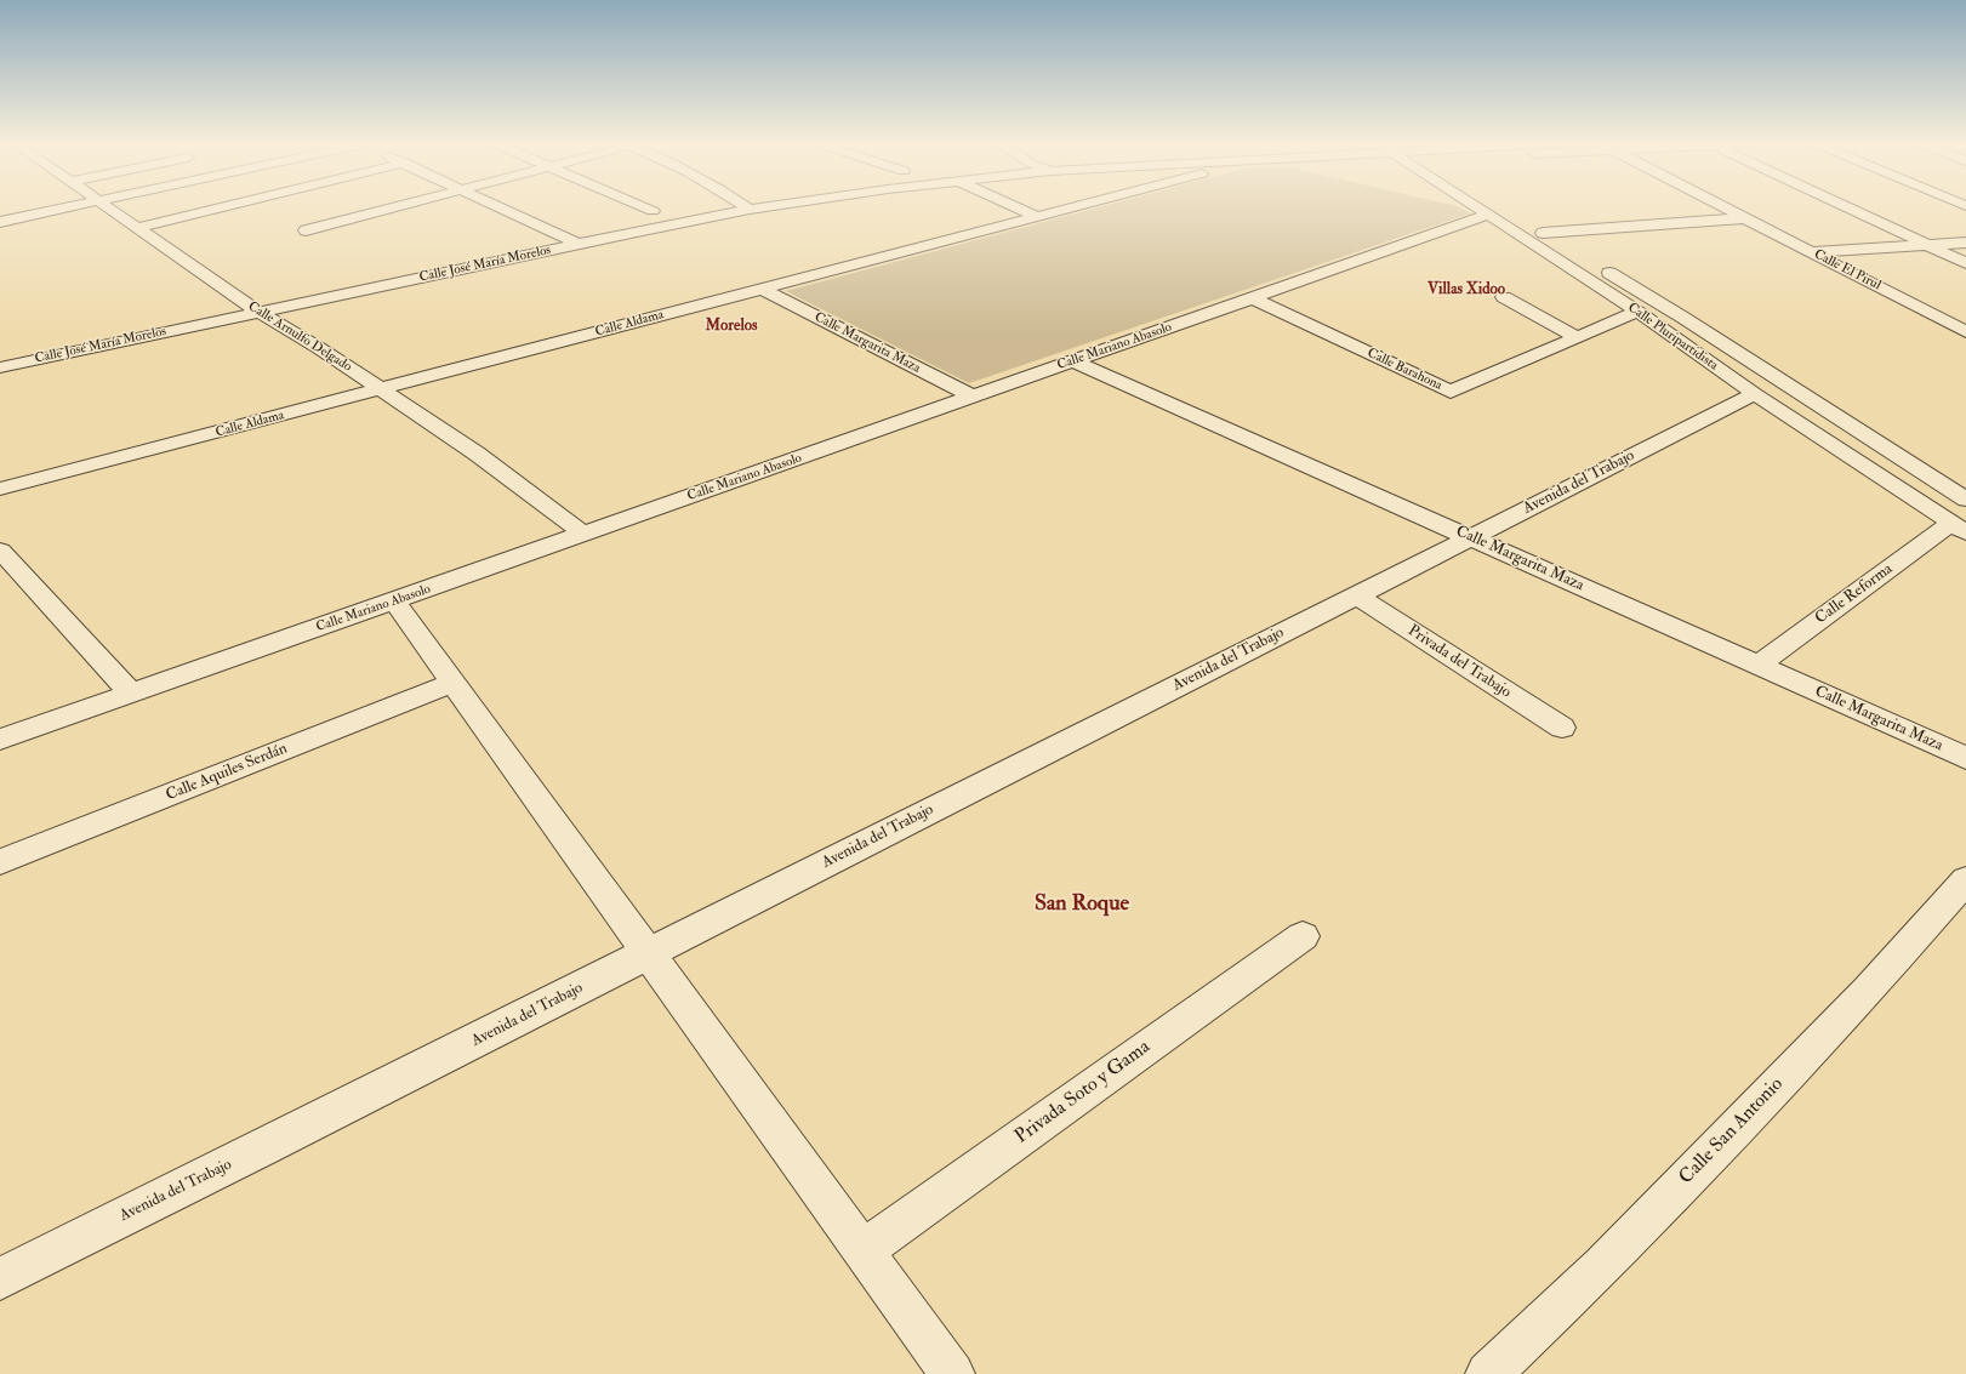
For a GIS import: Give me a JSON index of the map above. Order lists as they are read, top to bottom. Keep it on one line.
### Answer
{"streets":{"street":["Calle José María Morelos","Calle El Pirul","Calle Aldama","Calle Arnulfo Delgado","Calle Pluripartidista","Calle Margarita Maza","Calle Mariano Abasolo","Calle Barahona","Avenida del Trabajo","Calle Reforma","Privada del Trabajo","Calle Aquiles Serdán","Privada Soto y Gama","Calle San Antonio"]},"crossings":[["Calle José María Morelos","Calle Arnulfo Delgado"],["Calle Aldama","Calle Arnulfo Delgado"],["Calle Aldama","Calle Margarita Maza"],["Calle Arnulfo Delgado","Calle Mariano Abasolo"],["Calle Pluripartidista","Calle Mariano Abasolo"],["Calle Pluripartidista","Calle Barahona"],["Calle Pluripartidista","Avenida del Trabajo"],["Calle Pluripartidista","Calle Reforma"],["Calle Margarita Maza","Calle Mariano Abasolo"],["Calle Margarita Maza","Avenida del Trabajo"],["Calle Margarita Maza","Calle Reforma"],["Calle Mariano Abasolo","Calle Barahona"],["Avenida del Trabajo","Privada del Trabajo"]],"districts":["Villas Xidoo","Morelos","San Roque"]}
